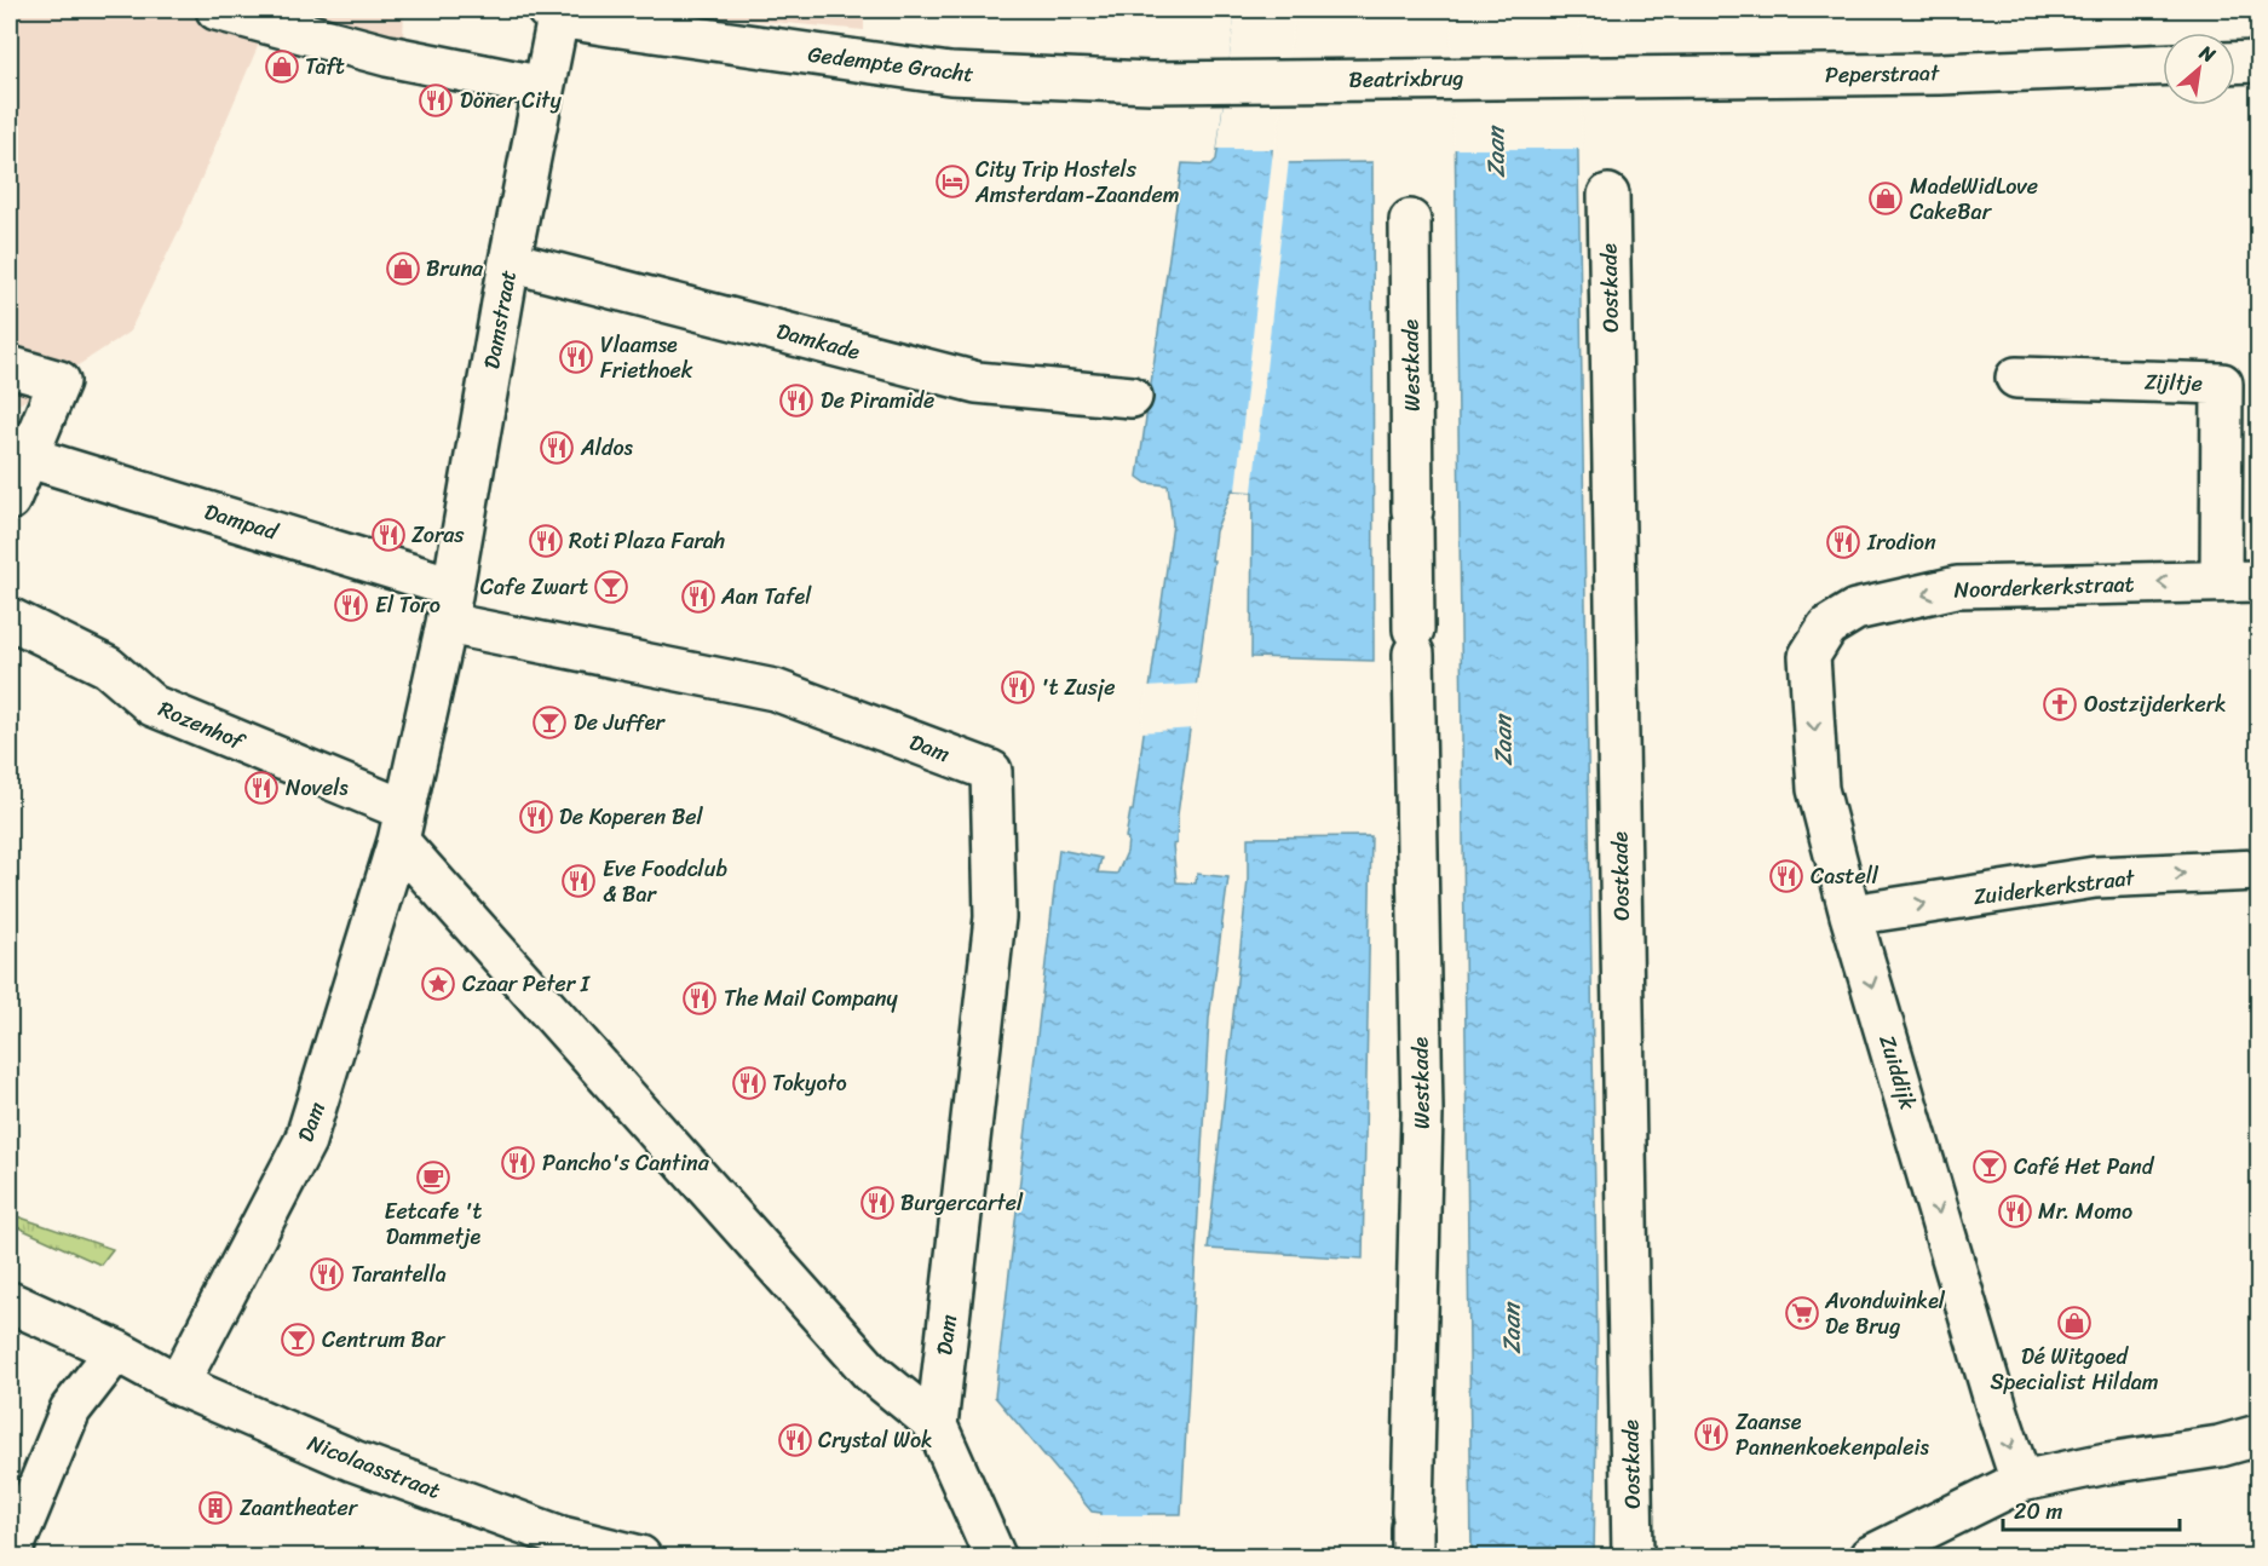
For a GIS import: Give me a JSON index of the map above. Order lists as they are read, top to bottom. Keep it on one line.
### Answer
{"streets":{"street":["Gedempte Gracht","Peperstraat","Beatrixbrug","Oostkade","Damstraat","Damkade","Westkade","Zijltje","Dampad","Noorderkerkstraat","Rozenhof","Dam","Zuiderkerkstraat","Zuiddijk","Nicolaasstraat"]},"crossings":[["Gedempte Gracht","Beatrixbrug"],["Gedempte Gracht","Damstraat"],["Peperstraat","Beatrixbrug"],["Damstraat","Damkade"],["Damstraat","Dampad"],["Damstraat","Dam"],["Zijltje","Noorderkerkstraat"],["Dampad","Dam"],["Noorderkerkstraat","Zuiddijk"],["Rozenhof","Dam"],["Dam","Nicolaasstraat"],["Zuiderkerkstraat","Zuiddijk"]],"one_way":["Noorderkerkstraat","Zuiderkerkstraat","Zuiddijk"],"water":["Zaan"],"places":{"shop":["Taft","MadeWidLove CakeBar","Bruna","Dé Witgoed Specialist Hildam"],"restaurant":["Döner City","Vlaamse Friethoek","De Piramide","Aldos","Zoras","Roti Plaza Farah","Irodion","Aan Tafel","El Toro","'t Zusje","Novels","De Koperen Bel","Castell","Eve Foodclub & Bar","The Mail Company","Tokyoto","Pancho's Cantina","Burgercartel","Mr. Momo","Tarantella","Zaanse Pannenkoekenpaleis","Crystal Wok"],"hotel":["City Trip Hostels Amsterdam-Zaandem"],"bar":["Cafe Zwart","De Juffer","Café Het Pand","Centrum Bar"],"church":["Oostzijderkerk"],"place":["Czaar Peter I"],"cafe":["Eetcafe 't Dammetje"],"supermarket":["Avondwinkel De Brug"],"building":["Zaantheater"]},"scale_bar":"20 m","north":"top right"}
